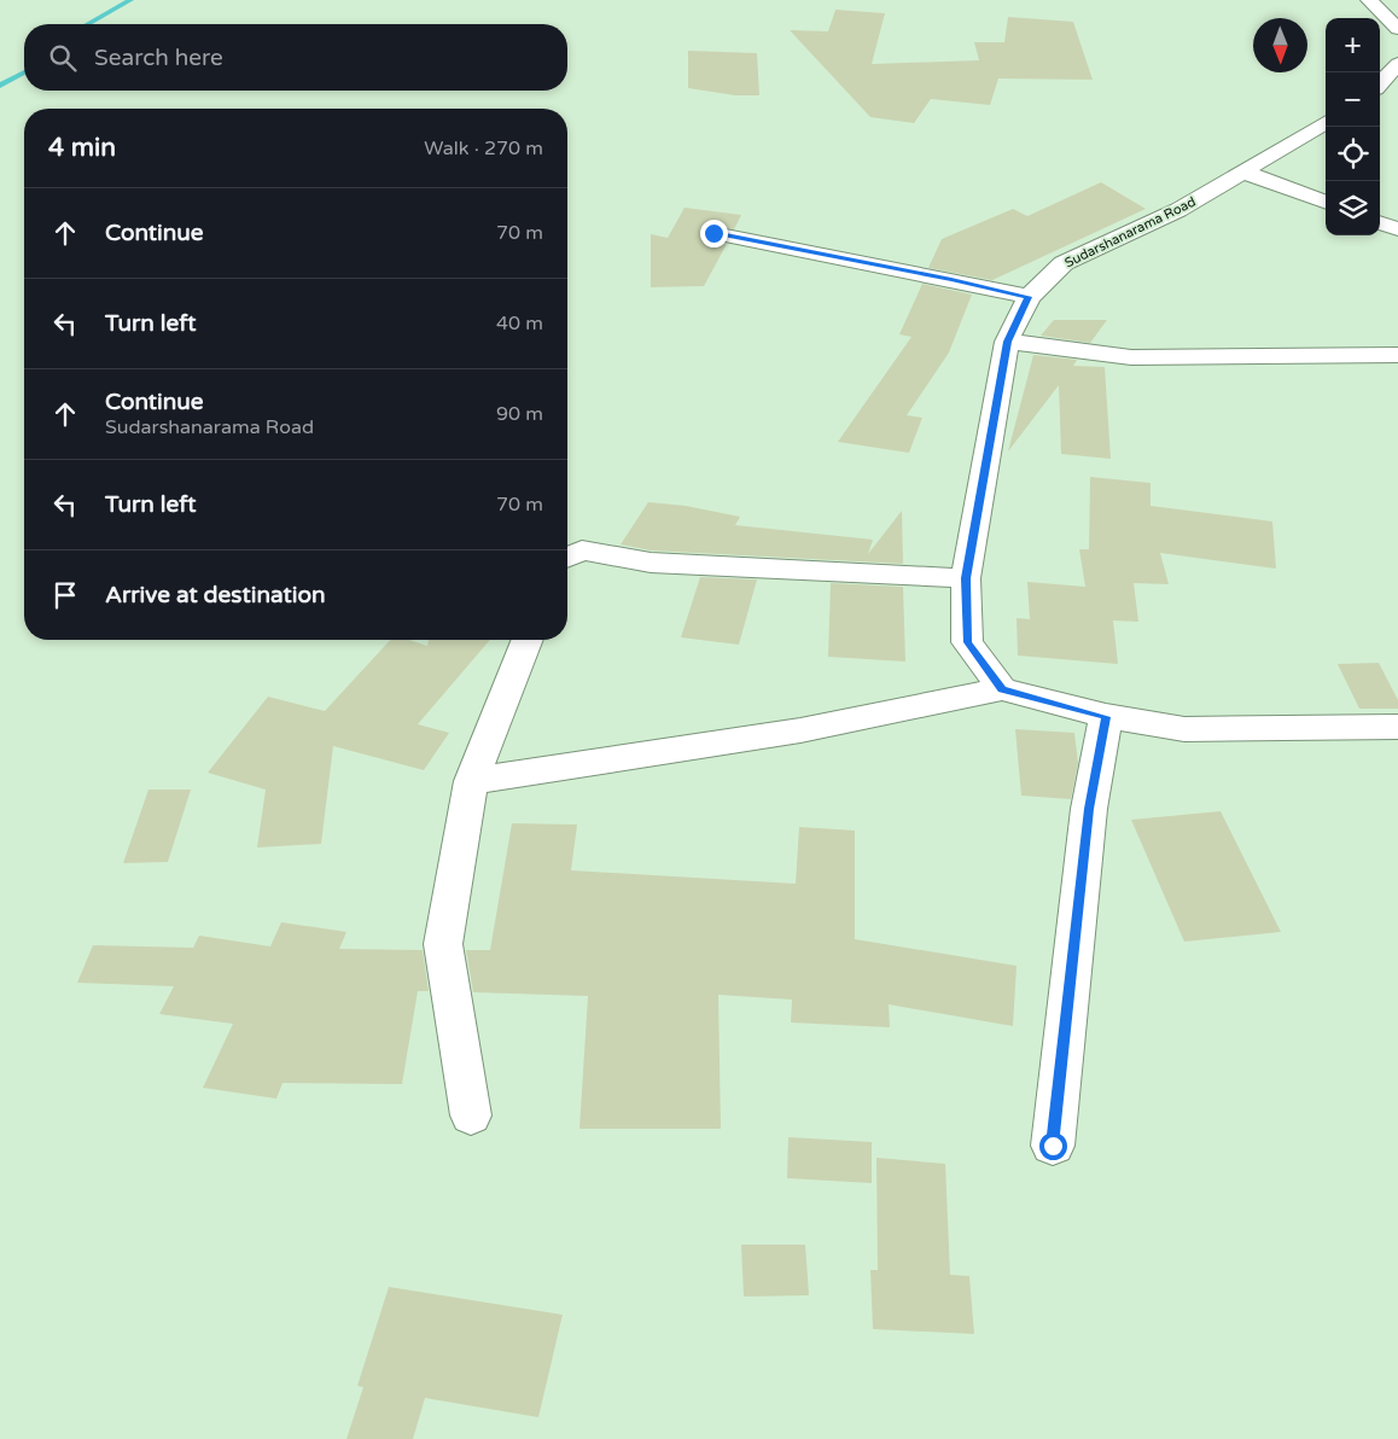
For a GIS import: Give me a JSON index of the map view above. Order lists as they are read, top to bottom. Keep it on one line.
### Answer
{"streets":{"street":["Sudarshanarama Road"]},"north":"bottom","page":{"map_buttons":["+","−"],"search":"Search here","heading":["4 min","Walk · 270 m"],"list":[["Continue","70 m"],["Turn left","40 m"],["Continue","Sudarshanarama Road","90 m"],["Turn left","70 m"],"Arrive at destination"]}}
